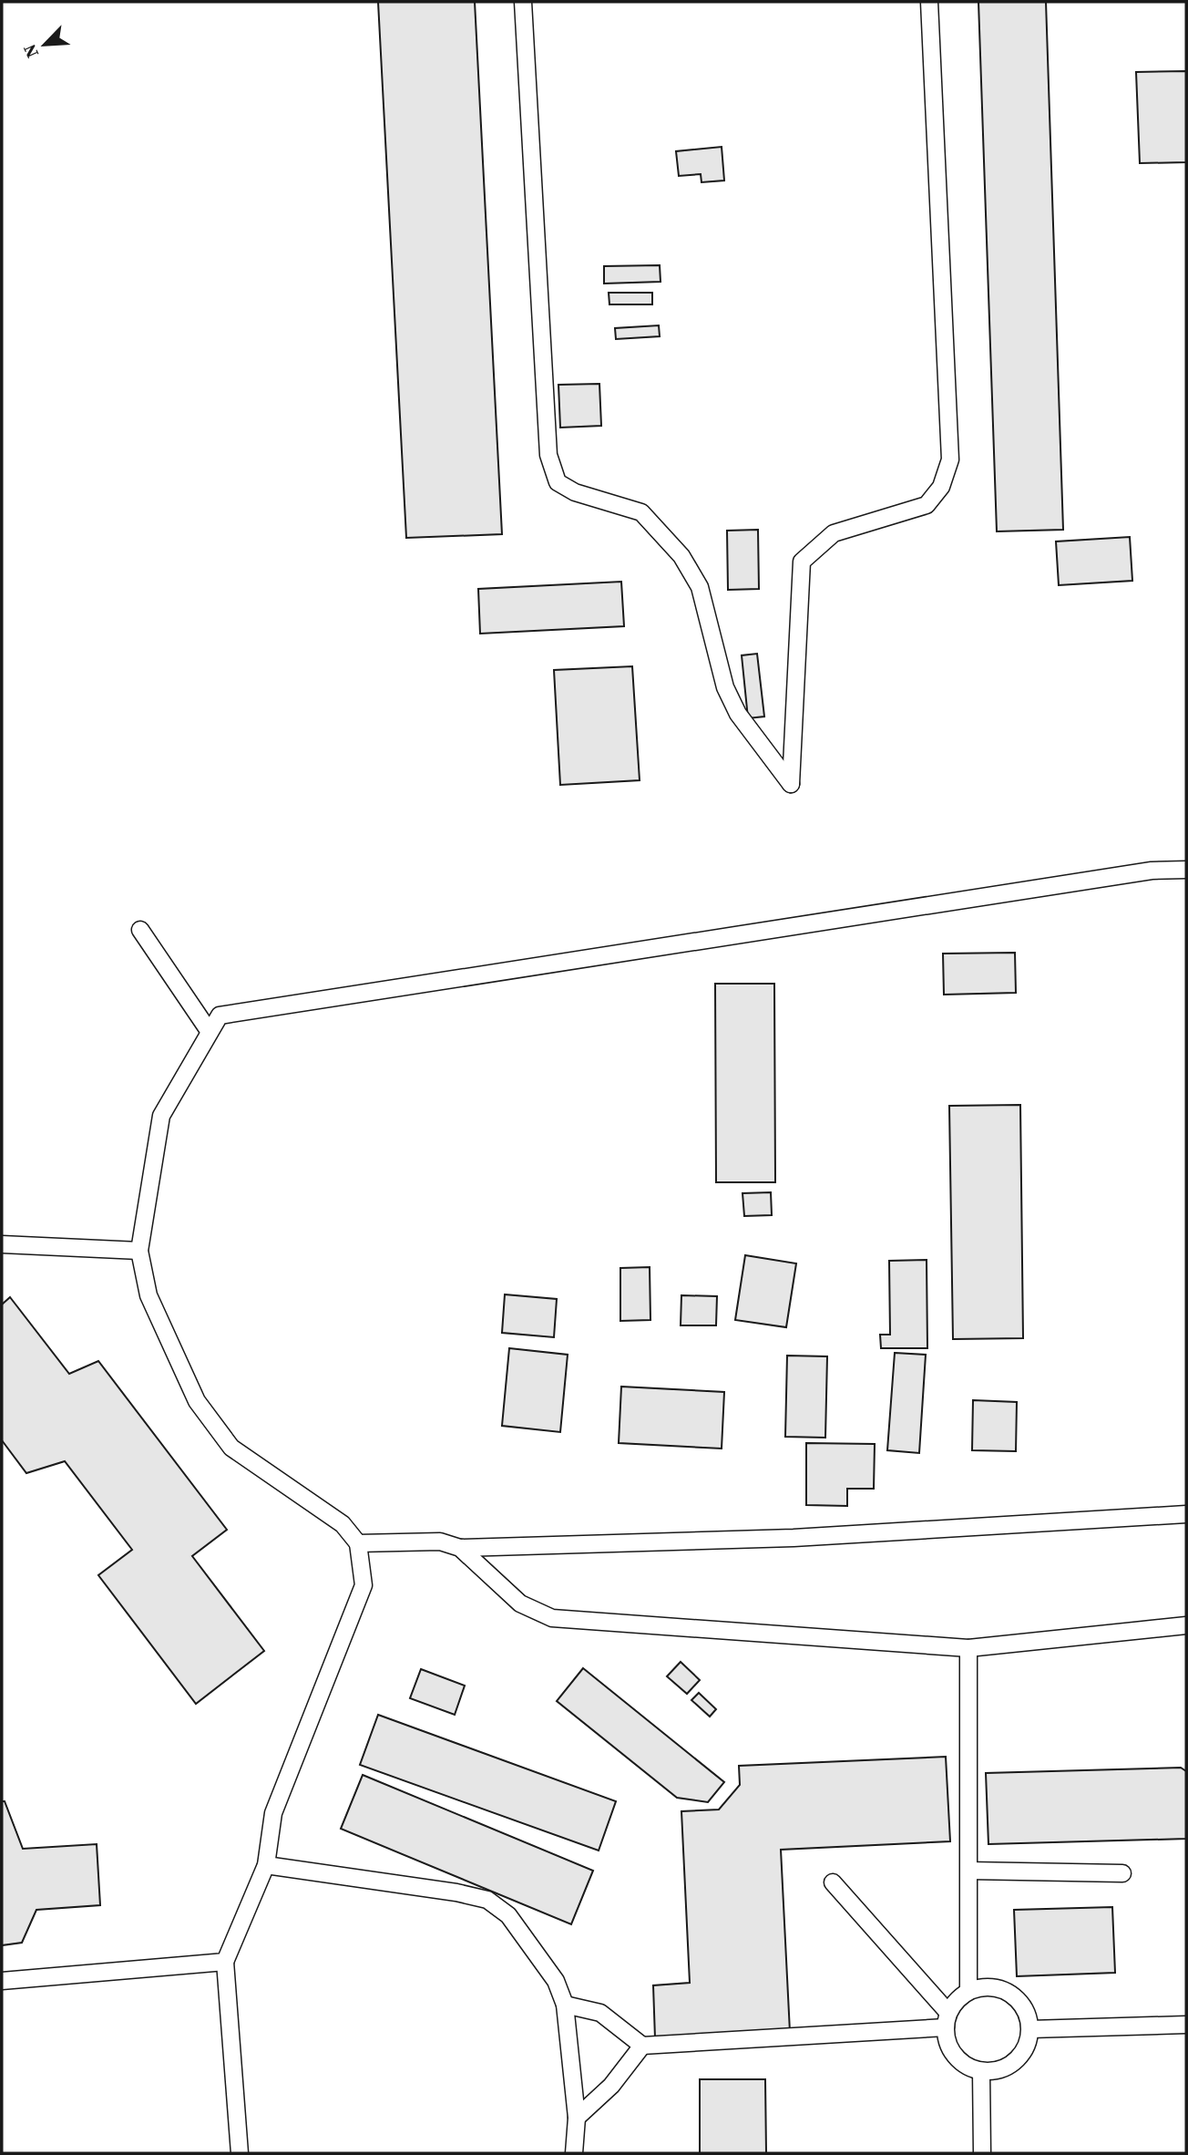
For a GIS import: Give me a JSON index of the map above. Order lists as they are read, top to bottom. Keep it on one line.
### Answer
{"north":"bottom left"}
